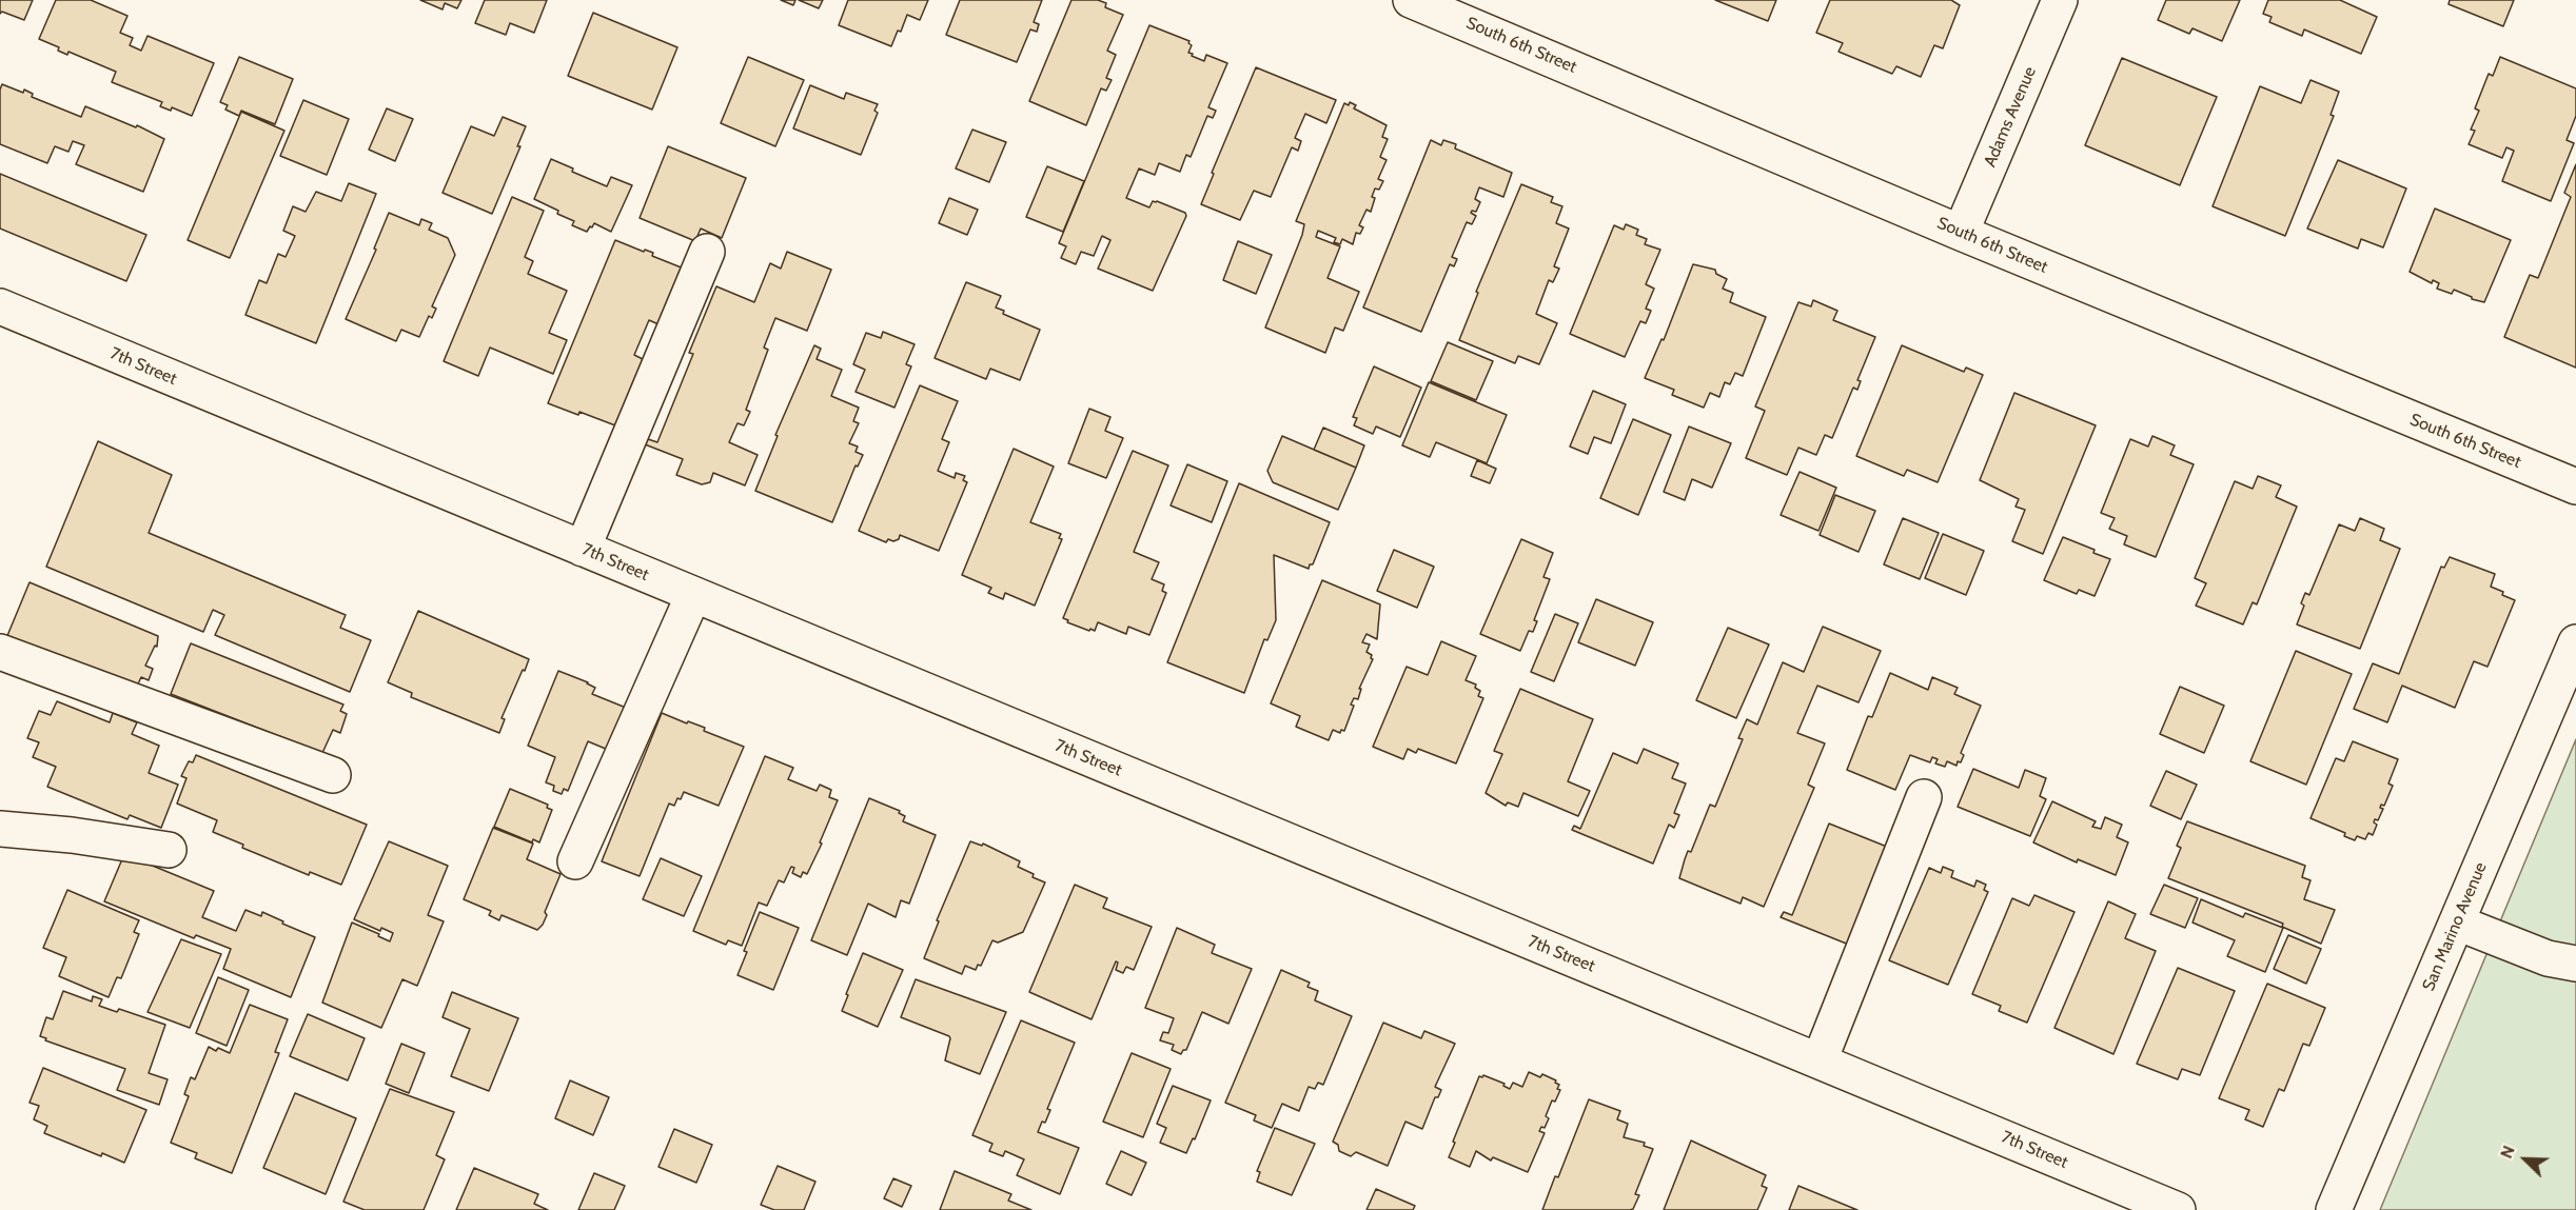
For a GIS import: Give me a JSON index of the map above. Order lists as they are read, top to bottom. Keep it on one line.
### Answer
{"streets":{"street":["South 6th Street","Adams Avenue","7th Street","San Marino Avenue"]},"crossings":[["South 6th Street","Adams Avenue"]],"north":"top left"}
